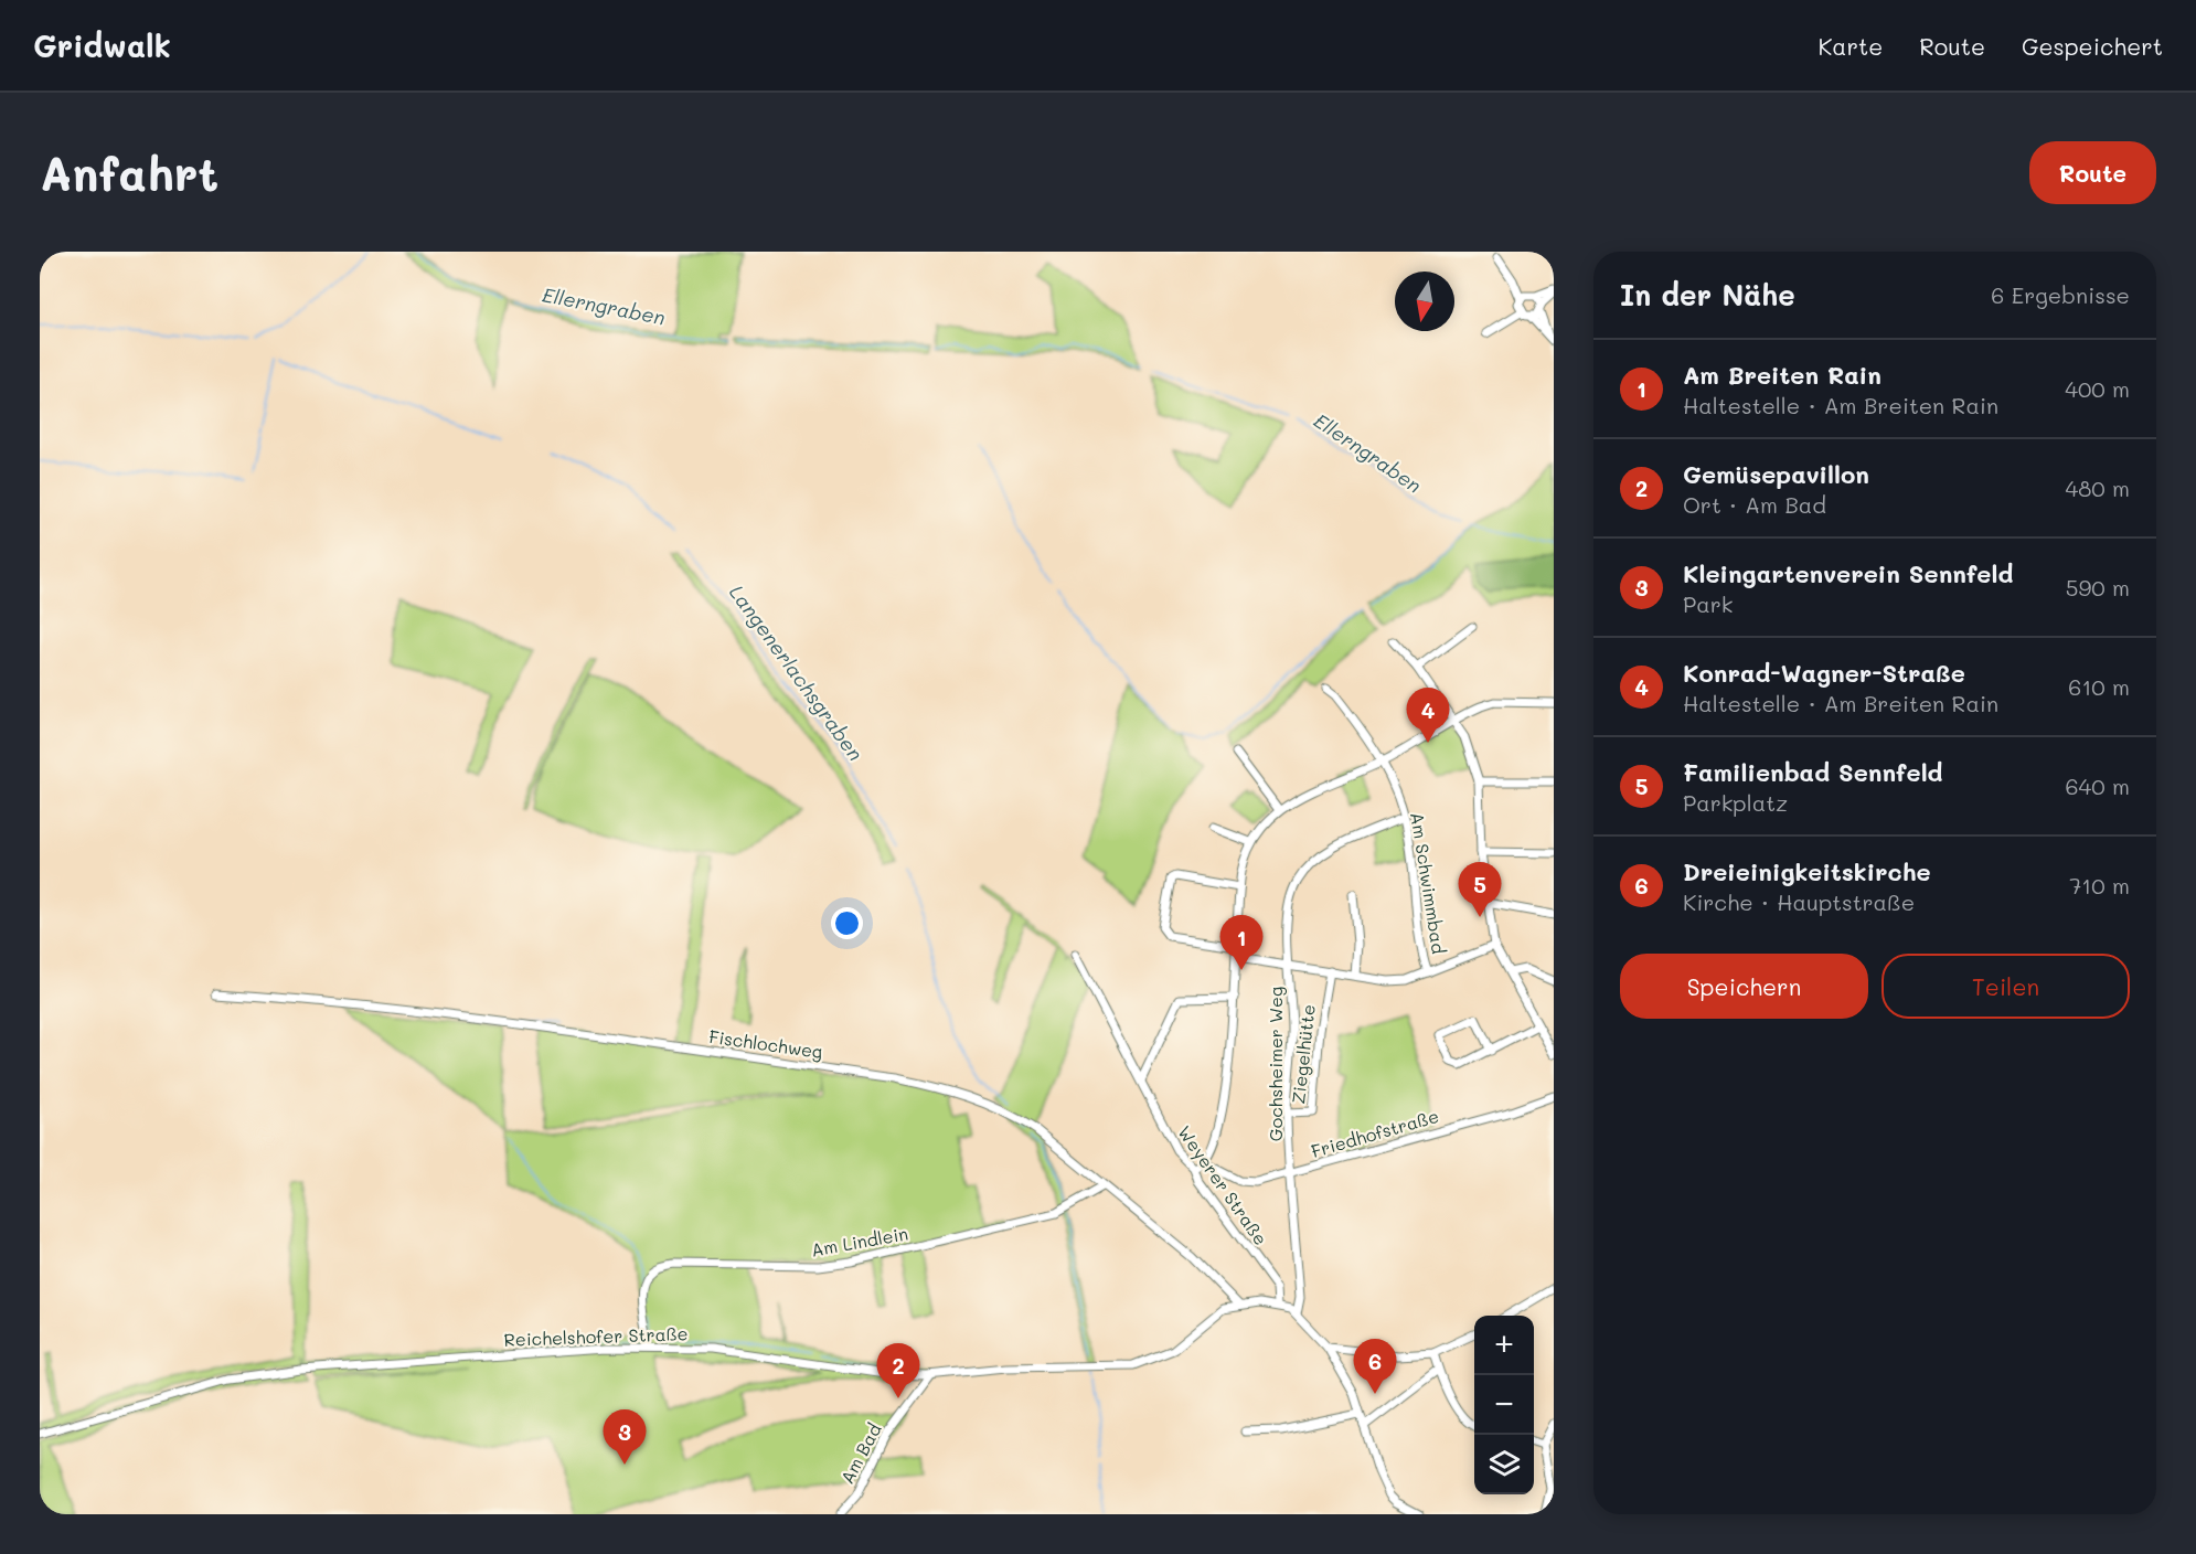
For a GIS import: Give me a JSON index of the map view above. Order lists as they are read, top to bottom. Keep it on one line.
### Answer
{"streets":{"street":["Am Schwimmbad","Fischlochweg","Ziegelhütte","Gochsheimer Weg","Friedhofstraße","Weyerer Straße","Am Lindlein","Reichelshofer Straße","Am Bad"]},"crossings":[["Am Schwimmbad","Gochsheimer Weg"],["Fischlochweg","Am Lindlein"],["Fischlochweg","Reichelshofer Straße"],["Ziegelhütte","Gochsheimer Weg"],["Gochsheimer Weg","Friedhofstraße"],["Gochsheimer Weg","Reichelshofer Straße"],["Weyerer Straße","Reichelshofer Straße"],["Am Lindlein","Reichelshofer Straße"],["Reichelshofer Straße","Am Bad"]],"water":["Ellerngraben","Langenerlachsgraben"],"north":"bottom","page":{"header":"Gridwalk","nav":["Karte","Route","Gespeichert"],"buttons":["Route",["Speichern","Teilen"]],"title":"Anfahrt","heading":["In der Nähe","6 Ergebnisse"],"list":[{"mark":"1","name":"Am Breiten Rain","note":"Haltestelle · Am Breiten Rain","value":"400 m"},{"mark":"2","name":"Gemüsepavillon","note":"Ort · Am Bad","value":"480 m"},{"mark":"3","name":"Kleingartenverein Sennfeld","note":"Park","value":"590 m"},{"mark":"4","name":"Konrad-Wagner-Straße","note":"Haltestelle · Am Breiten Rain","value":"610 m"},{"mark":"5","name":"Familienbad Sennfeld","note":"Parkplatz","value":"640 m"},{"mark":"6","name":"Dreieinigkeitskirche","note":"Kirche · Hauptstraße","value":"710 m"}],"pins":["4","5","1","6","2","3"],"map_buttons":["+","−"]}}
